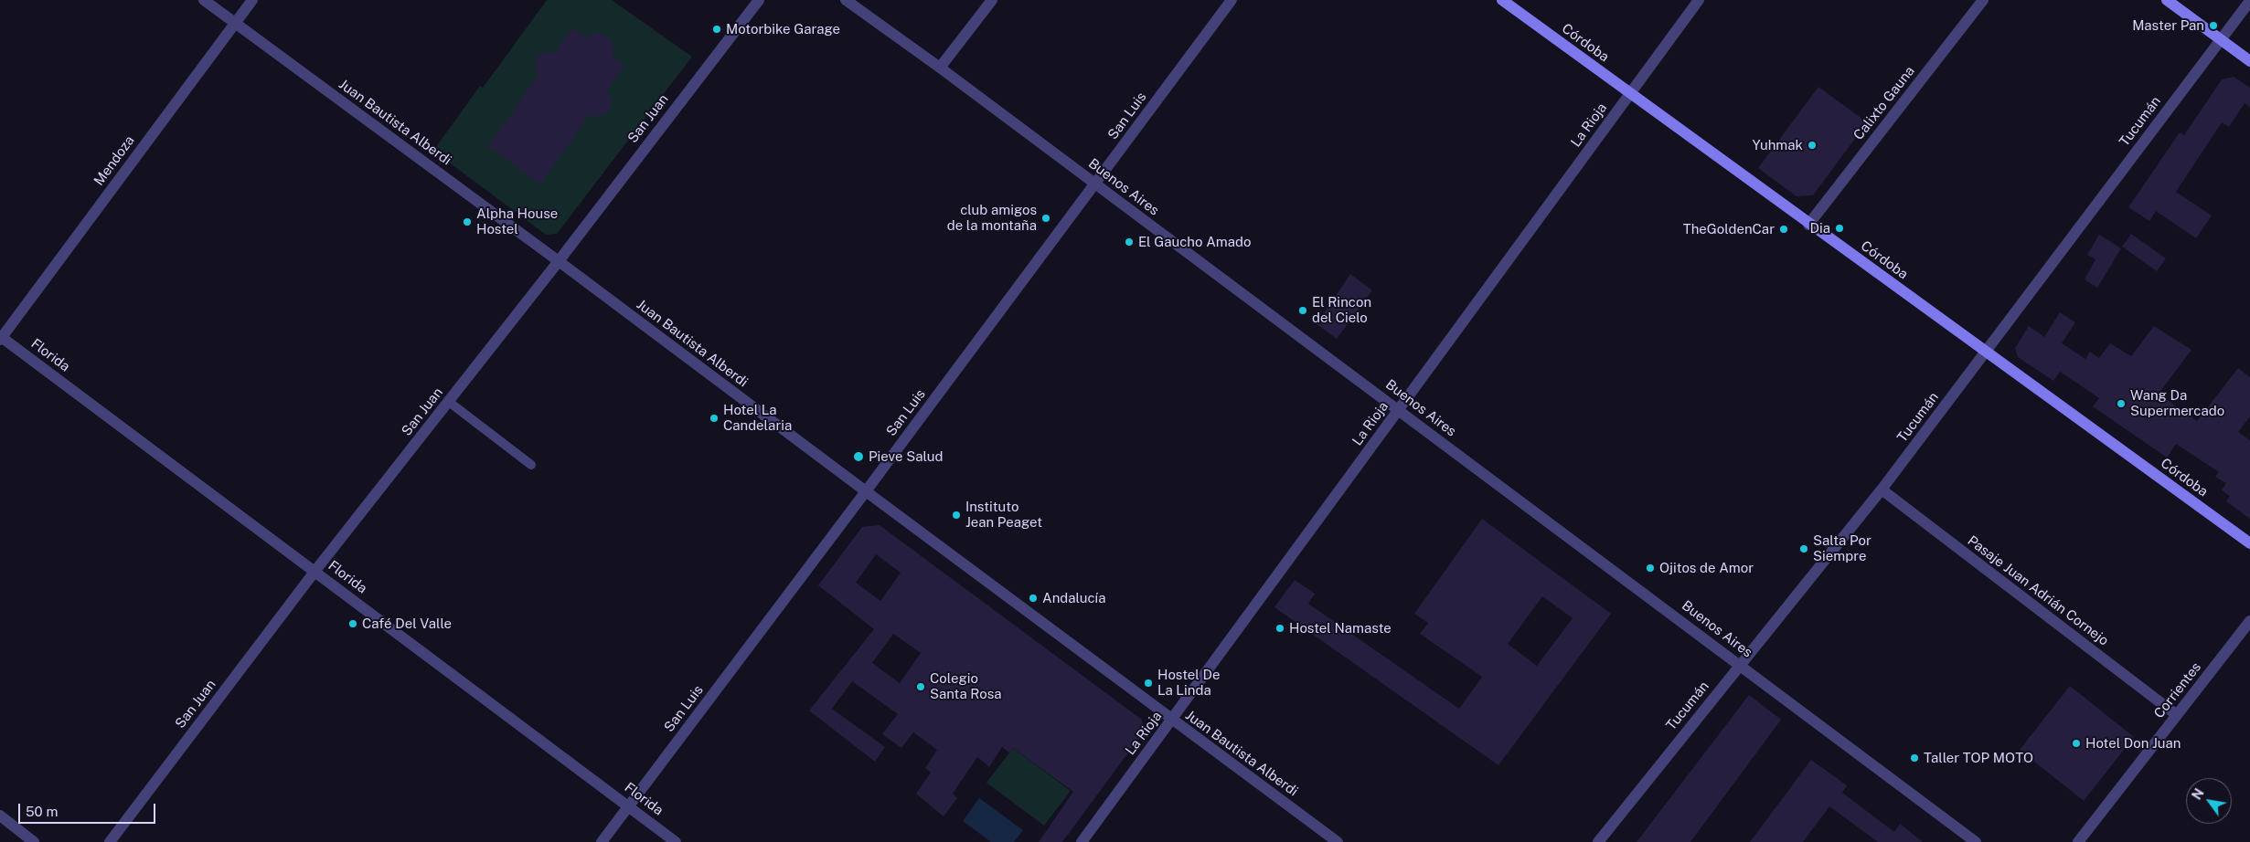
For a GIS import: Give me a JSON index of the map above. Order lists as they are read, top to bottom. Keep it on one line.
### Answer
{"streets":{"main road":["Córdoba"],"street":["Calixto Gauna","San Luis","San Juan","Tucumán","Juan Bautista Alberdi","La Rioja","Mendoza","Buenos Aires","Florida","Pasaje Juan Adrián Cornejo","Corrientes"]},"crossings":[["Córdoba","Calixto Gauna"],["Córdoba","Tucumán"],["Córdoba","La Rioja"],["San Luis","Juan Bautista Alberdi"],["San Luis","Buenos Aires"],["San Luis","Florida"],["San Juan","Juan Bautista Alberdi"],["San Juan","Florida"],["Tucumán","Buenos Aires"],["Tucumán","Pasaje Juan Adrián Cornejo"],["Juan Bautista Alberdi","La Rioja"],["Juan Bautista Alberdi","Mendoza"],["La Rioja","Buenos Aires"],["Mendoza","Florida"],["Pasaje Juan Adrián Cornejo","Corrientes"]],"places":["Master Pan","Motorbike Garage","Yuhmak","club amigos de la montaña","Alpha House Hostel","Dia","TheGoldenCar","El Gaucho Amado","El Rincon del Cielo","Wang Da Supermercado","Hotel La Candelaria","Pieve Salud","Instituto Jean Peaget","Salta Por Siempre","Ojitos de Amor","Andalucía","Café Del Valle","Hostel Namaste","Hostel De La Linda","Colegio Santa Rosa","Hotel Don Juan","Taller TOP MOTO"],"scale_bar":"50 m","north":"top left"}
